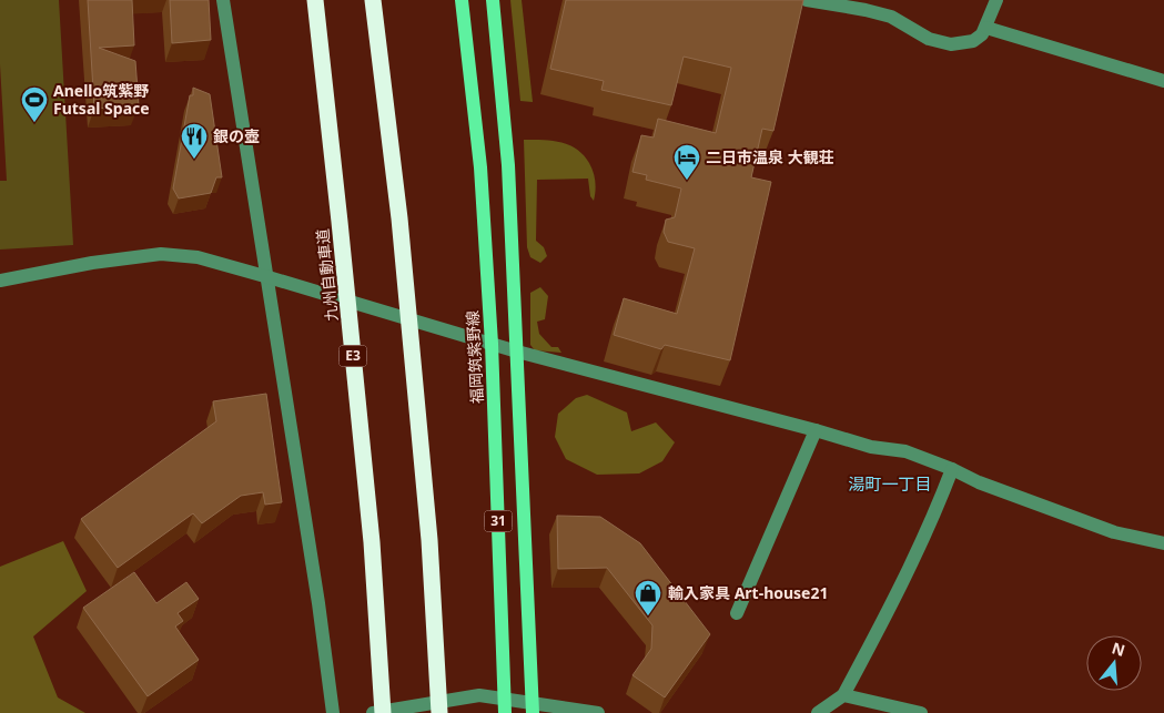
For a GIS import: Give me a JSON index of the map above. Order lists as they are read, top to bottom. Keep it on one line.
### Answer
{"streets":{"highway":["九州自動車道","E3"],"main road":["福岡筑紫野線","31"]},"districts":["湯町一丁目"],"places":{"sports":["Anello筑紫野 Futsal Space"],"restaurant":["銀の壺"],"hotel":["二日市温泉 大観荘"],"shop":["輸入家具 Art-house21"]},"north":"top"}
